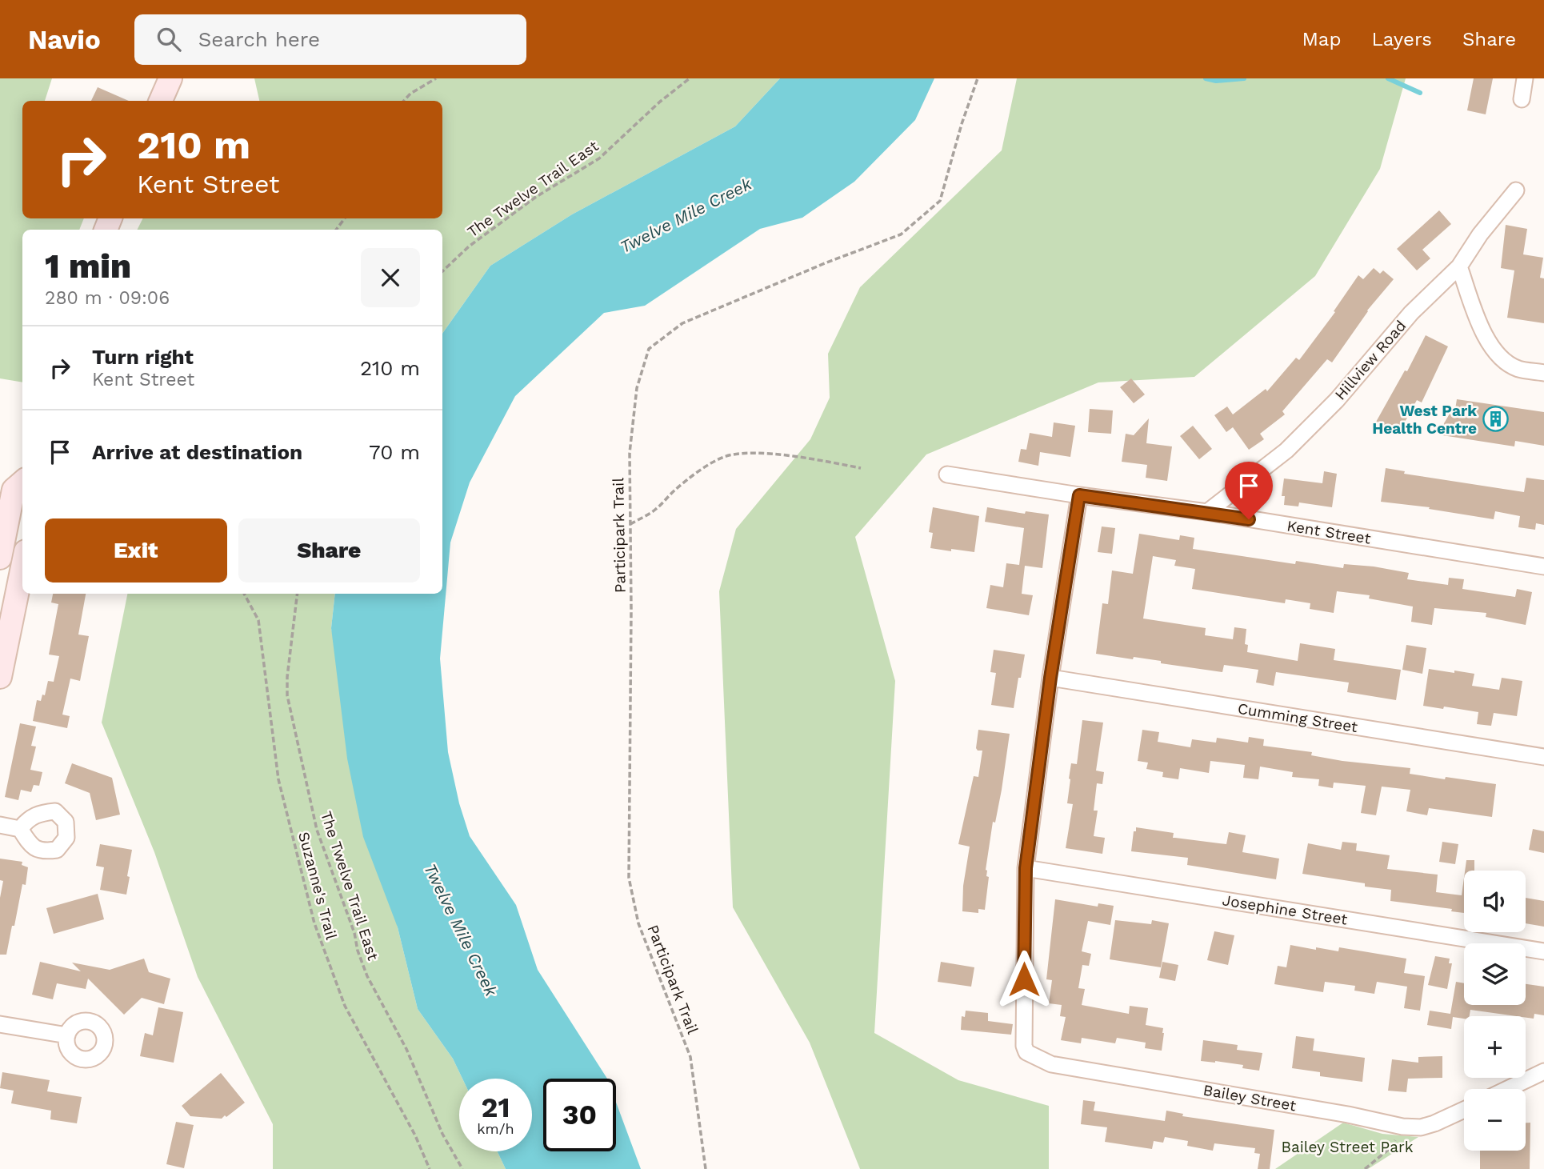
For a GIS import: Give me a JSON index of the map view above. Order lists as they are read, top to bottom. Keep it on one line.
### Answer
{"streets":{"street":["Hillview Road","Kent Street","Cumming Street","Josephine Street","Bailey Street"],"path":["The Twelve Trail East","Participark Trail","Suzanne's Trail"]},"crossings":[["Hillview Road","Kent Street"],["Josephine Street","Bailey Street"]],"water":["Twelve Mile Creek"],"parks":["Bailey Street Park"],"places":{"building":["West Park Health Centre"]},"page":{"header":"Navio","search":"Search here","nav":["Map","Layers","Share"],"turn":["210 m","Kent Street"],"heading":["1 min","280 m · 09:06"],"list":[{"name":"Turn right","note":"Kent Street","value":"210 m"},{"name":"Arrive at destination","value":"70 m"}],"buttons":["Exit","Share"],"map_buttons":["+","−"],"speed":"21 km/h","limit":"30"}}
